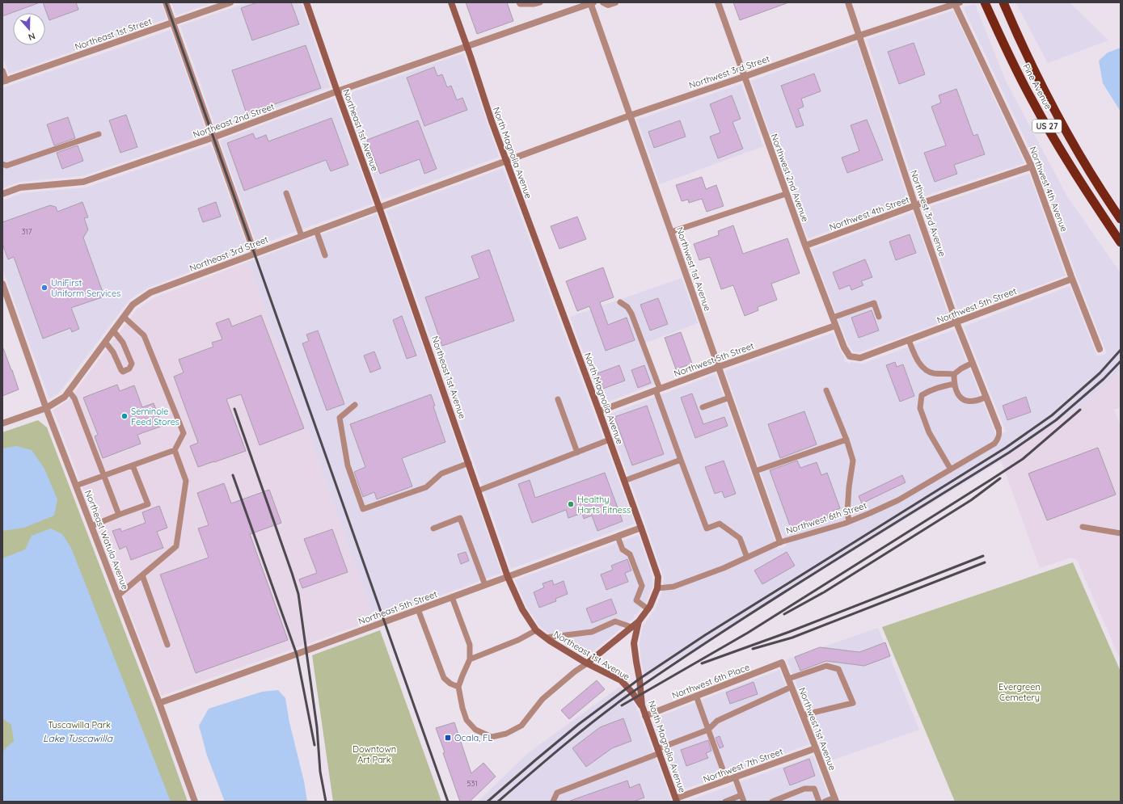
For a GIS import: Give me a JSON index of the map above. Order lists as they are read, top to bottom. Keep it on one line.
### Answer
{"streets":{"highway":["Pine Avenue","US 27"],"main road":["Northeast 1st Avenue","North Magnolia Avenue"],"street":["Northeast 1st Street","Northwest 3rd Street","Northeast 2nd Street","Northwest 2nd Avenue","Northwest 4th Avenue","Northwest 4th Street","Northwest 3rd Avenue","Northeast 3rd Street","Northwest 1st Avenue","Northwest 5th Street","Northeast Watula Avenue","Northeast 5th Street","Northwest 6th Place","Northwest 7th Street"],"lane":["Northwest 6th Street"]},"crossings":[["Northwest 3rd Street","North Magnolia Avenue"],["Northwest 3rd Street","Northwest 2nd Avenue"],["Northwest 3rd Street","Northwest 4th Avenue"],["Northwest 3rd Street","Northwest 3rd Avenue"],["Northwest 3rd Street","Northeast 3rd Street"],["Northwest 3rd Street","Northwest 1st Avenue"],["Northeast 2nd Street","Northeast 1st Avenue"],["Northeast 2nd Street","North Magnolia Avenue"],["Northeast 2nd Street","Northwest 1st Avenue"],["Northeast 1st Avenue","North Magnolia Avenue"],["Northeast 1st Avenue","Northeast 3rd Street"],["Northeast 1st Avenue","Northeast 5th Street"],["North Magnolia Avenue","Northeast 3rd Street"],["North Magnolia Avenue","Northwest 5th Street"],["North Magnolia Avenue","Northwest 6th Street"],["North Magnolia Avenue","Northeast 5th Street"],["North Magnolia Avenue","Northwest 6th Place"],["North Magnolia Avenue","Northwest 7th Street"],["Northwest 2nd Avenue","Northwest 4th Street"],["Northwest 2nd Avenue","Northwest 5th Street"],["Northwest 4th Avenue","Northwest 4th Street"],["Northwest 4th Avenue","Northwest 5th Street"],["Northwest 4th Street","Northwest 3rd Avenue"],["Northwest 3rd Avenue","Northwest 5th Street"],["Northwest 3rd Avenue","Northwest 6th Street"],["Northeast 3rd Street","Northeast Watula Avenue"],["Northwest 1st Avenue","Northwest 5th Street"],["Northwest 1st Avenue","Northwest 6th Street"],["Northwest 1st Avenue","Northwest 6th Place"],["Northwest 1st Avenue","Northwest 7th Street"],["Northeast Watula Avenue","Northeast 5th Street"]],"water":["Lake Tuscawilla"],"parks":["Evergreen Cemetery","Tuscawilla Park","Downtown Art Park"],"places":{"other":["UniFirst Uniform Services","Seminole Feed Stores","Healthy Harts Fitness"],"transit":["Ocala, FL"]},"house_numbers":["317","531"],"north":"bottom"}
